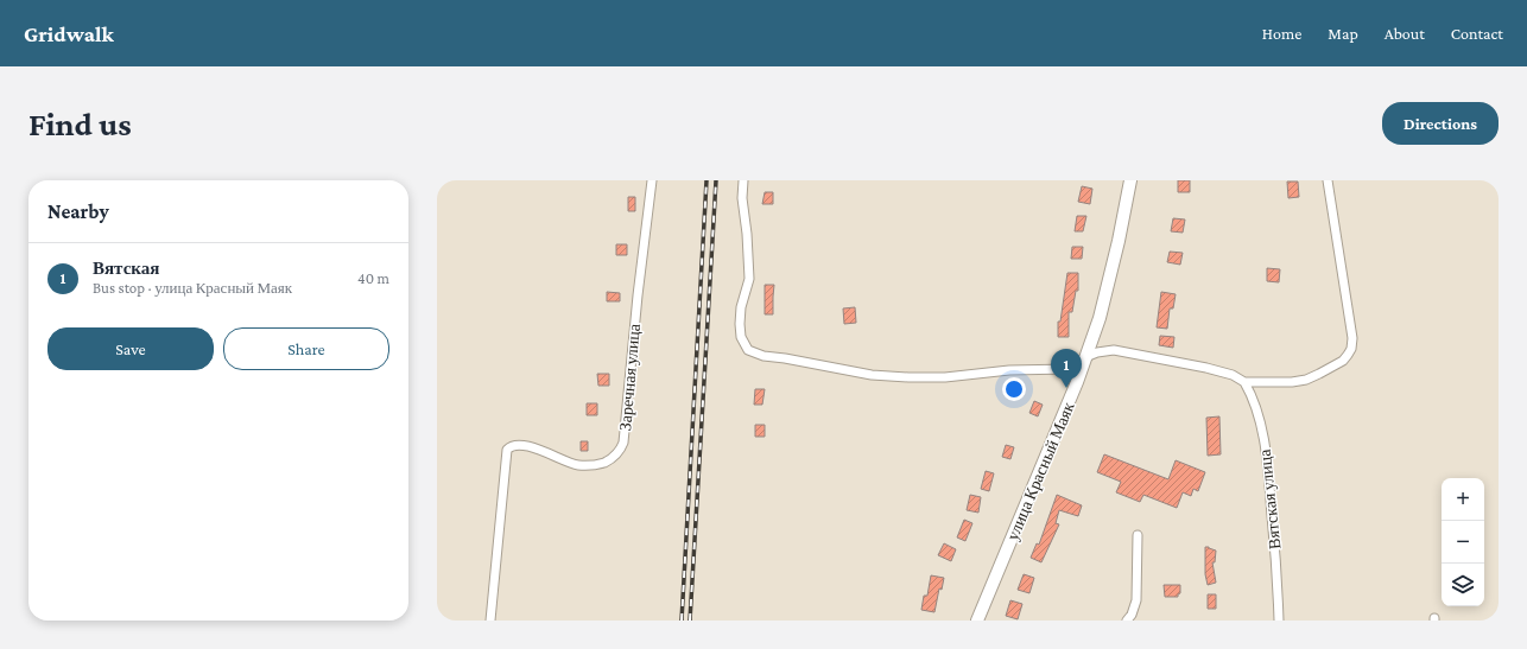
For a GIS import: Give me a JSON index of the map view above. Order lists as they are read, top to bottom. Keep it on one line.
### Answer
{"streets":{"street":["Заречная улица","улица Красный Маяк","Вятская улица"]},"page":{"header":"Gridwalk","nav":["Home","Map","About","Contact"],"buttons":["Directions",["Save","Share"]],"title":"Find us","heading":"Nearby","list":[{"mark":"1","name":"Вятская","note":"Bus stop · улица Красный Маяк","value":"40 m"}],"pins":"1","map_buttons":["+","−"]}}
